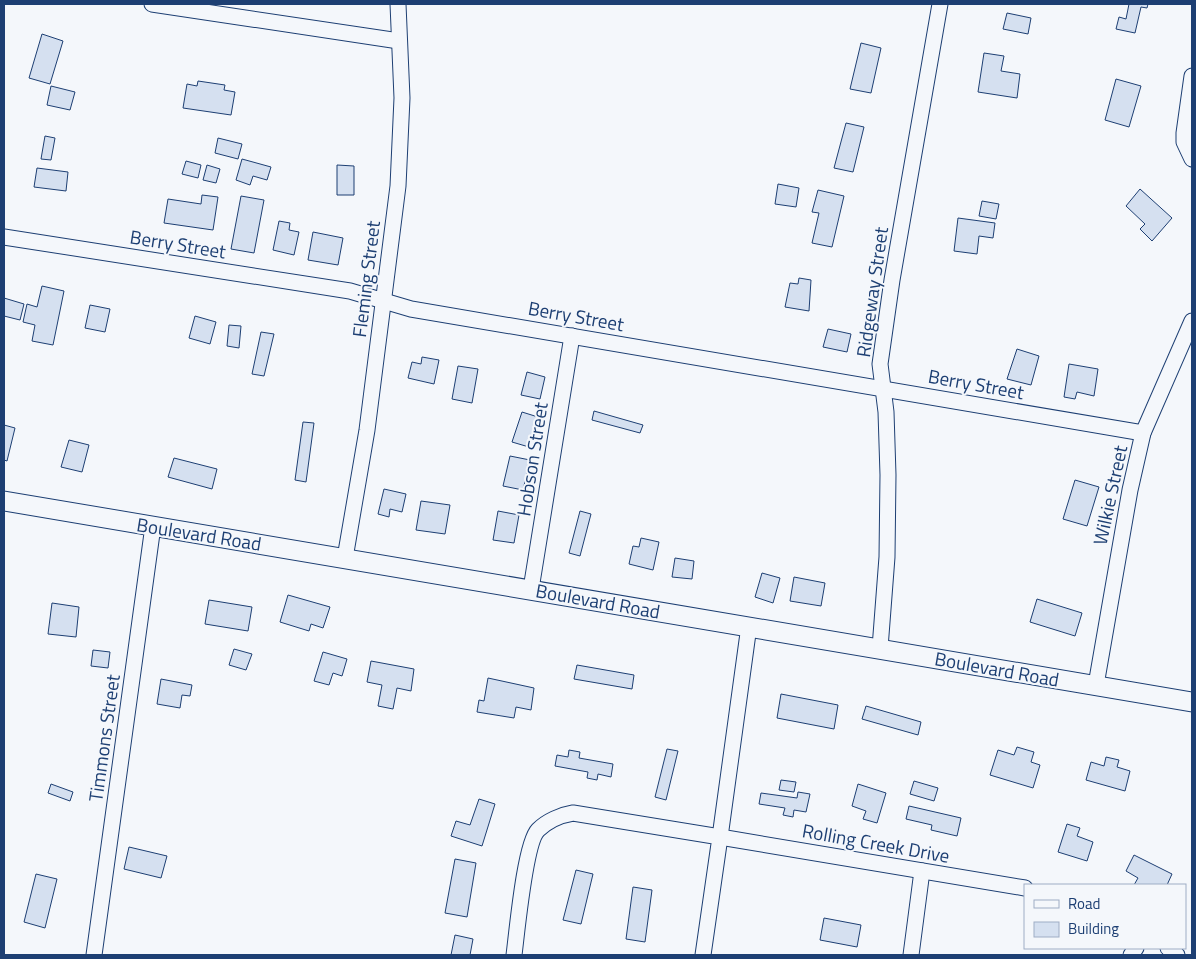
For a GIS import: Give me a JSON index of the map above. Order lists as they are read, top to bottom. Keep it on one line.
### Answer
{"streets":{"street":["Berry Street","Fleming Street","Ridgeway Street","Hobson Street","Wilkie Street","Boulevard Road","Timmons Street","Rolling Creek Drive"]},"crossings":[["Berry Street","Fleming Street"],["Berry Street","Ridgeway Street"],["Berry Street","Hobson Street"],["Berry Street","Wilkie Street"],["Fleming Street","Boulevard Road"],["Ridgeway Street","Boulevard Road"],["Hobson Street","Boulevard Road"],["Wilkie Street","Boulevard Road"],["Boulevard Road","Timmons Street"]],"legend":["Road","Building"]}
